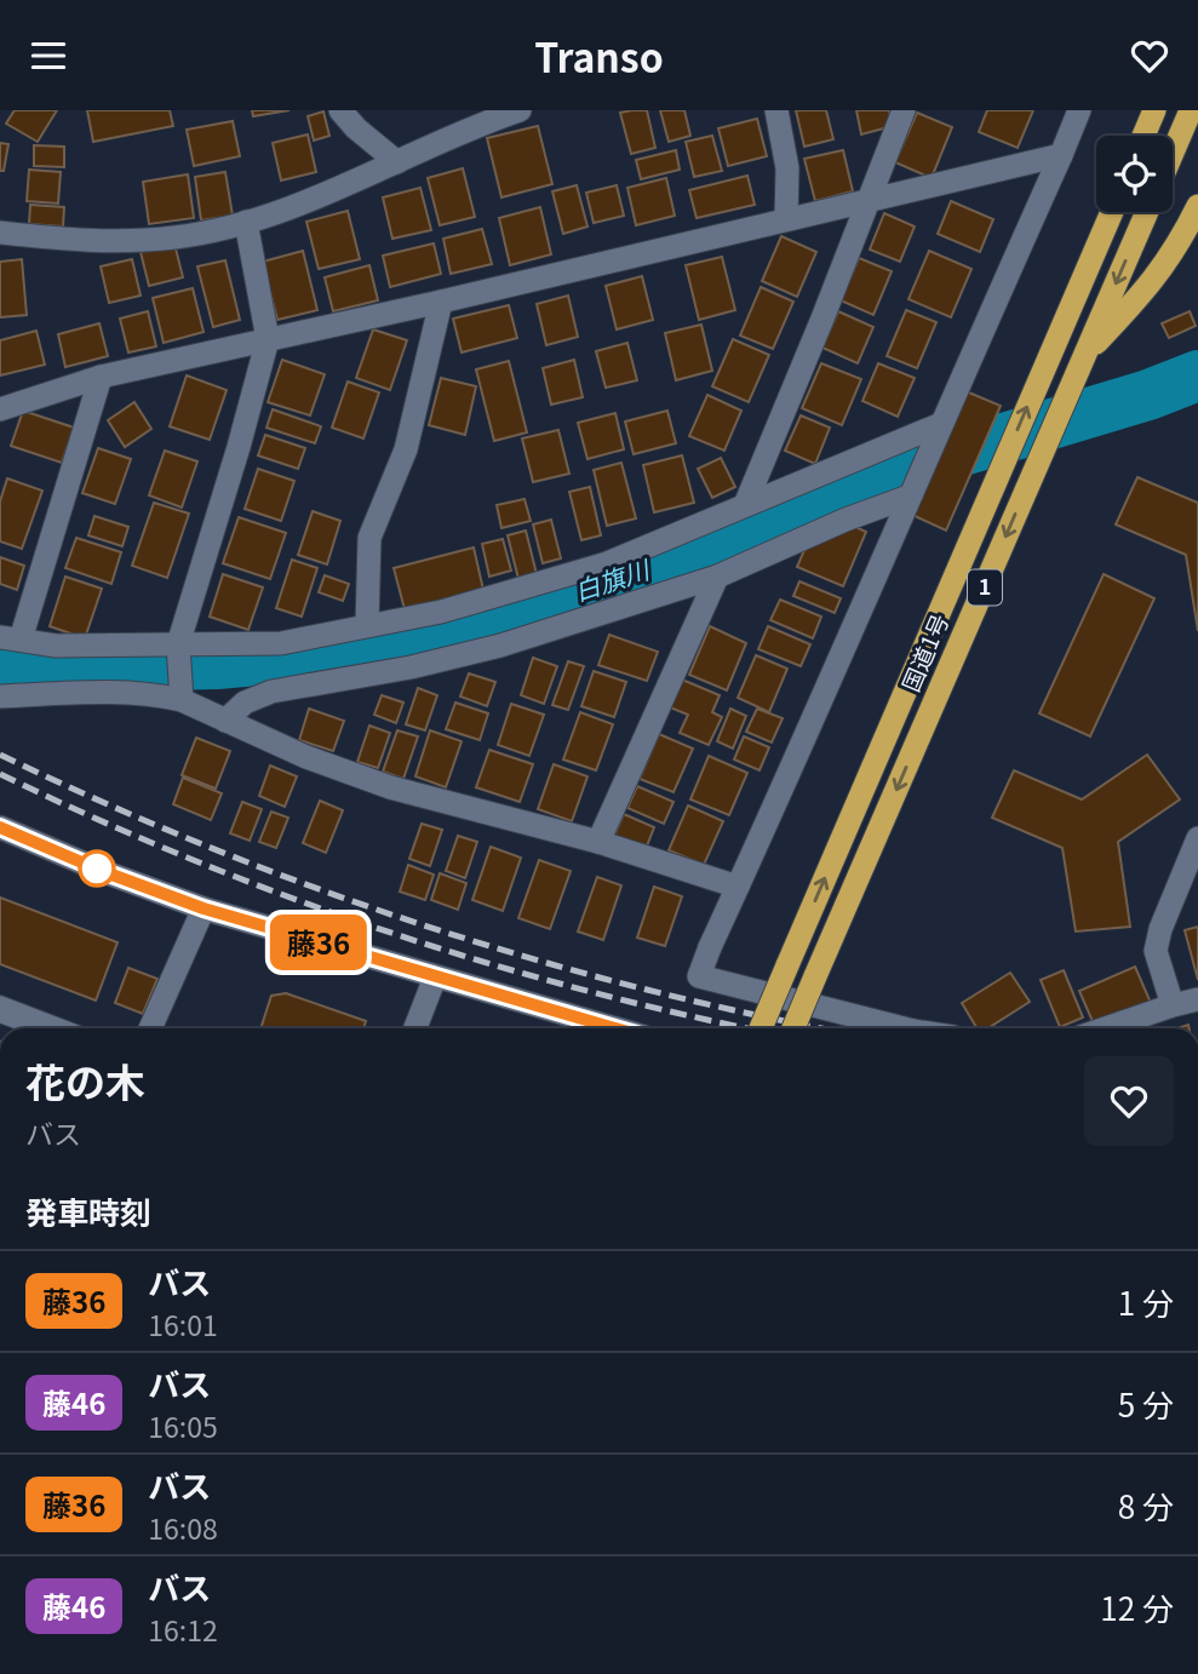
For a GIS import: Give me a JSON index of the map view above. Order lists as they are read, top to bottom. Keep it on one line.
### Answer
{"streets":{"highway":["1","国道1号"]},"water":["白旗川"],"lines":["bus line 藤36"],"page":{"header":"Transo","on_map":"藤36","heading":[["花の木","バス"],"発車時刻"],"list":[{"mark":"藤36","name":"バス","note":"16:01","value":"1 分"},{"mark":"藤46","name":"バス","note":"16:05","value":"5 分"},{"mark":"藤36","name":"バス","note":"16:08","value":"8 分"},{"mark":"藤46","name":"バス","note":"16:12","value":"12 分"}]}}
